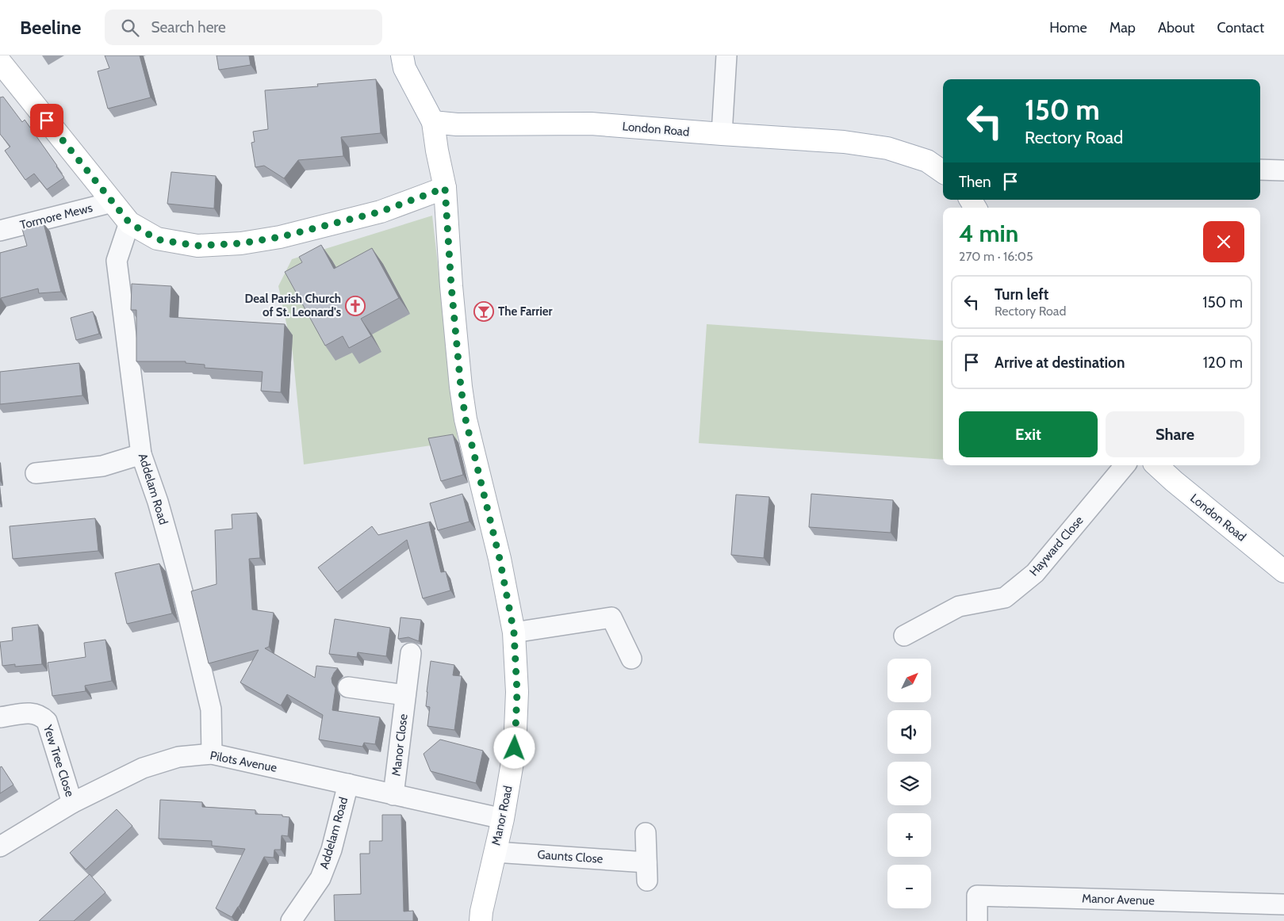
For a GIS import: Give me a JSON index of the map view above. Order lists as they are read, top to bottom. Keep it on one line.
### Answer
{"streets":{"main road":["London Road","Manor Road"],"street":["Tormore Mews","Addelam Road","Hayward Close","Manor Close","Yew Tree Close","Pilots Avenue","Gaunts Close","Manor Avenue"]},"crossings":[["London Road","Manor Road"],["Addelam Road","Pilots Avenue"],["Manor Close","Pilots Avenue"],["Yew Tree Close","Pilots Avenue"],["Pilots Avenue","Manor Road"],["Manor Road","Gaunts Close"]],"places":{"church":["Deal Parish Church of St. Leonard's"],"bar":["The Farrier"]},"north":"top right","page":{"header":"Beeline","search":"Search here","nav":["Home","Map","About","Contact"],"turn":["150 m","Rectory Road"],"then":"Then","heading":["4 min","270 m · 16:05"],"list":[{"name":"Turn left","note":"Rectory Road","value":"150 m"},{"name":"Arrive at destination","value":"120 m"}],"buttons":["Exit","Share"],"map_buttons":["+","−"]}}
